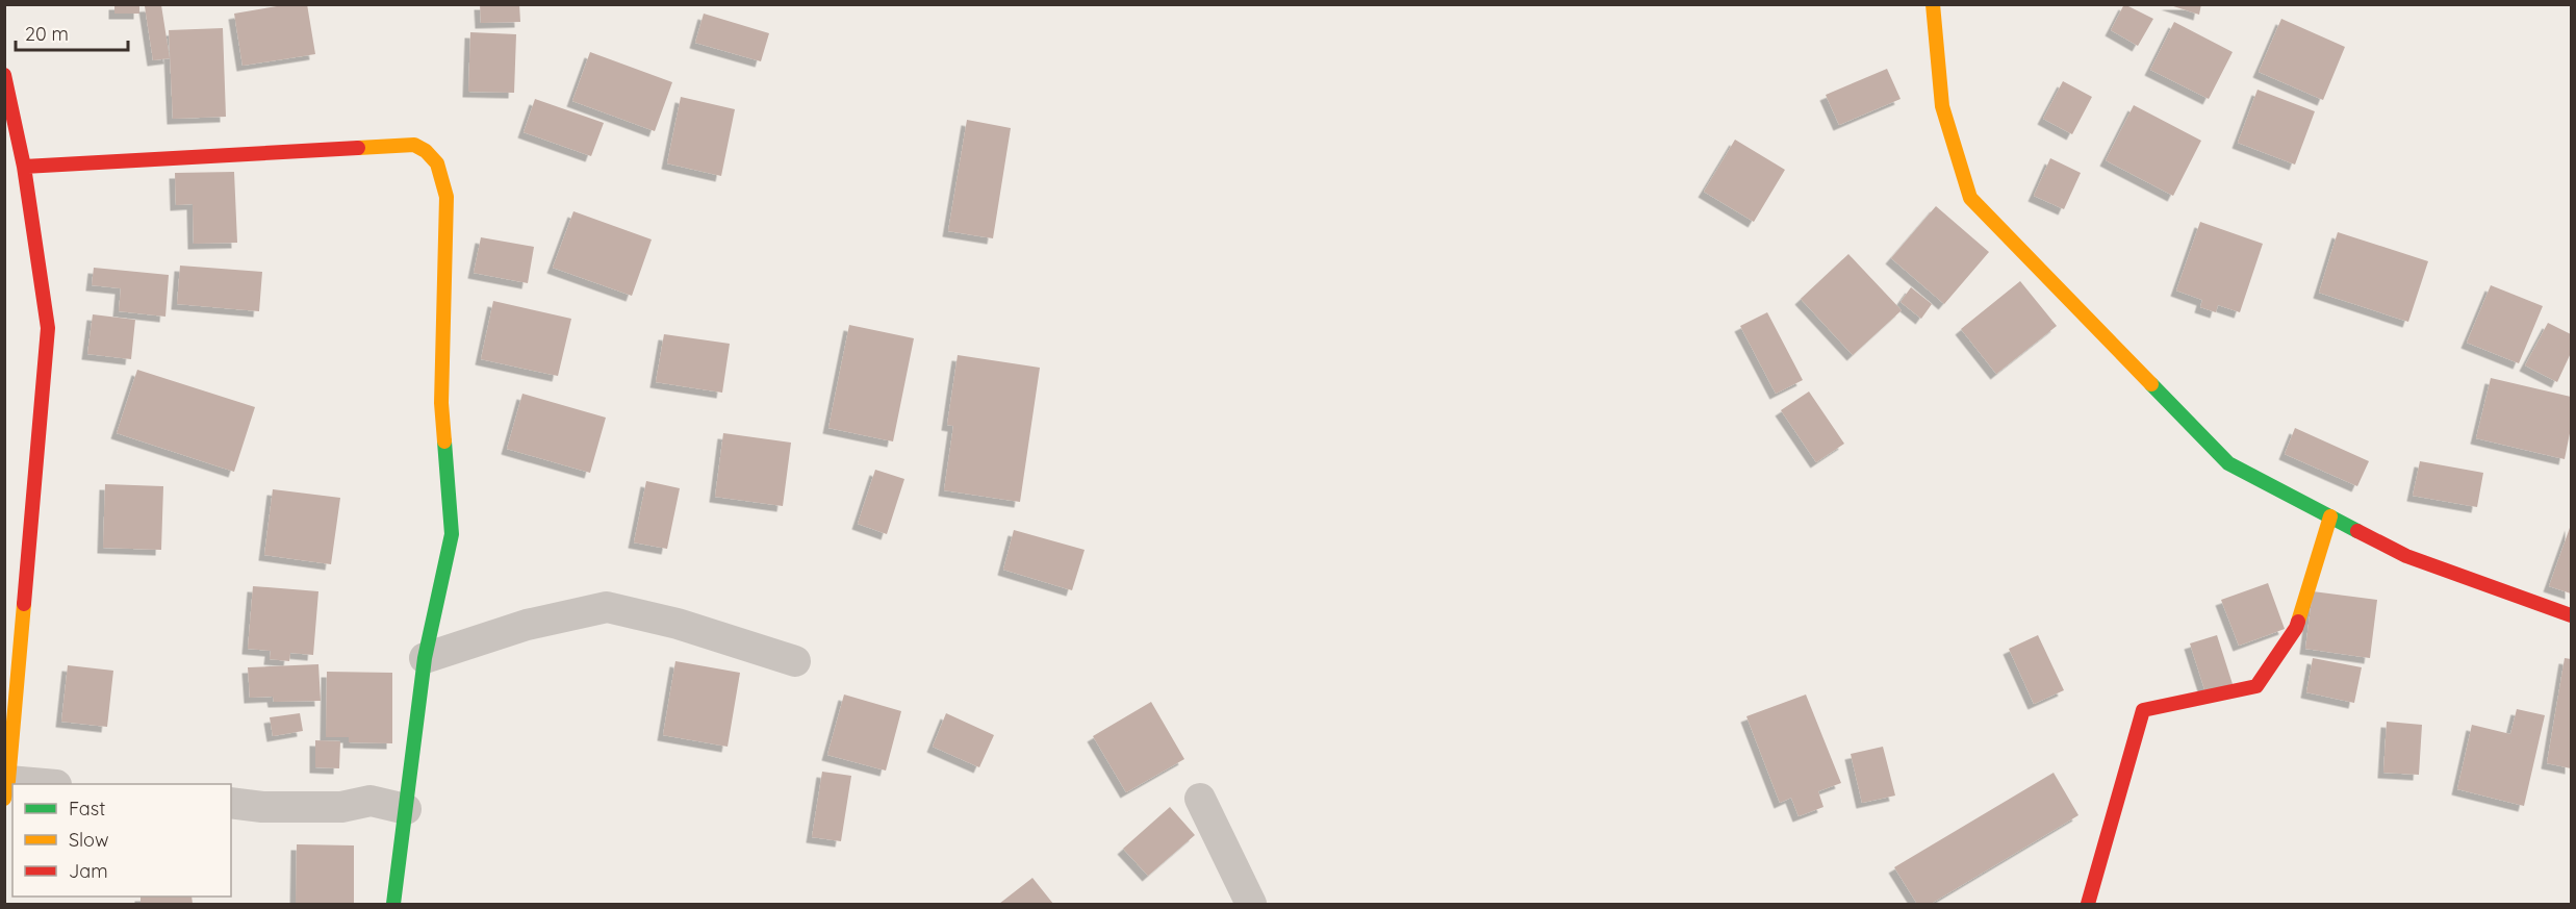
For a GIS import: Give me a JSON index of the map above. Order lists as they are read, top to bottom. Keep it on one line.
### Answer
{"legend":["Fast","Slow","Jam"],"scale_bar":"20 m"}
